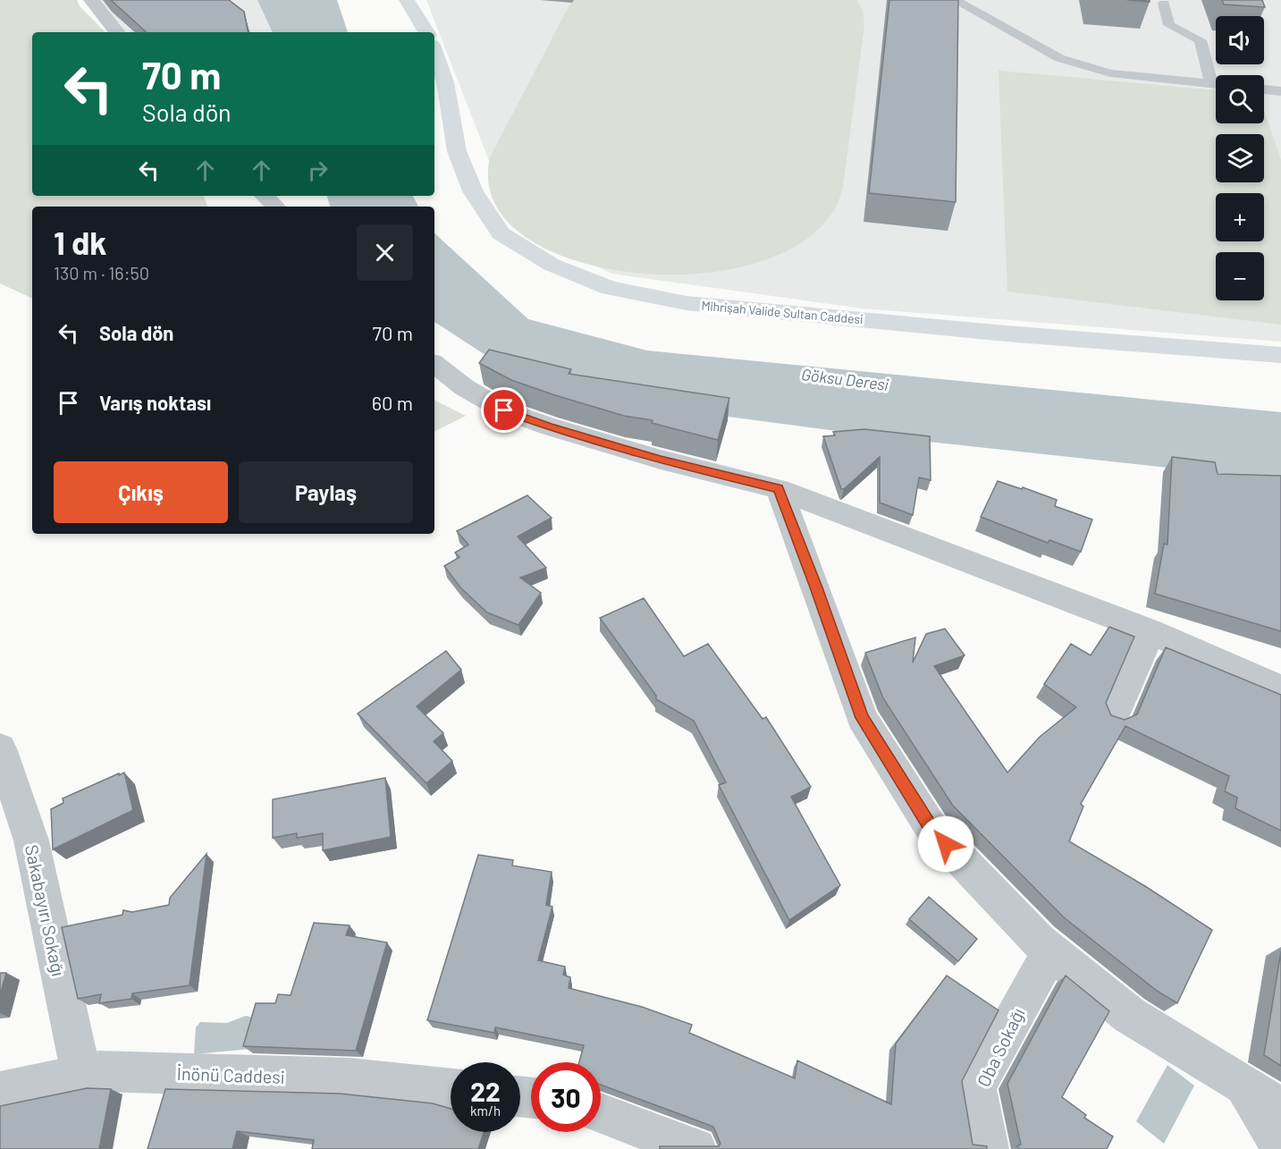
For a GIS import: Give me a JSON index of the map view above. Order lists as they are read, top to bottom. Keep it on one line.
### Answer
{"streets":{"main road":["Mihrişah Valide Sultan Caddesi"],"street":["Sakabayırı Sokağı","Oba Sokağı","İnönü Caddesi"]},"crossings":[["Sakabayırı Sokağı","İnönü Caddesi"]],"water":["Göksu Deresi"],"page":{"map_buttons":["+","−"],"turn":["70 m","Sola dön"],"heading":["1 dk","130 m · 16:50"],"list":[{"name":"Sola dön","value":"70 m"},{"name":"Varış noktası","value":"60 m"}],"buttons":["Çıkış","Paylaş"],"speed":"22 km/h","limit":"30"}}
